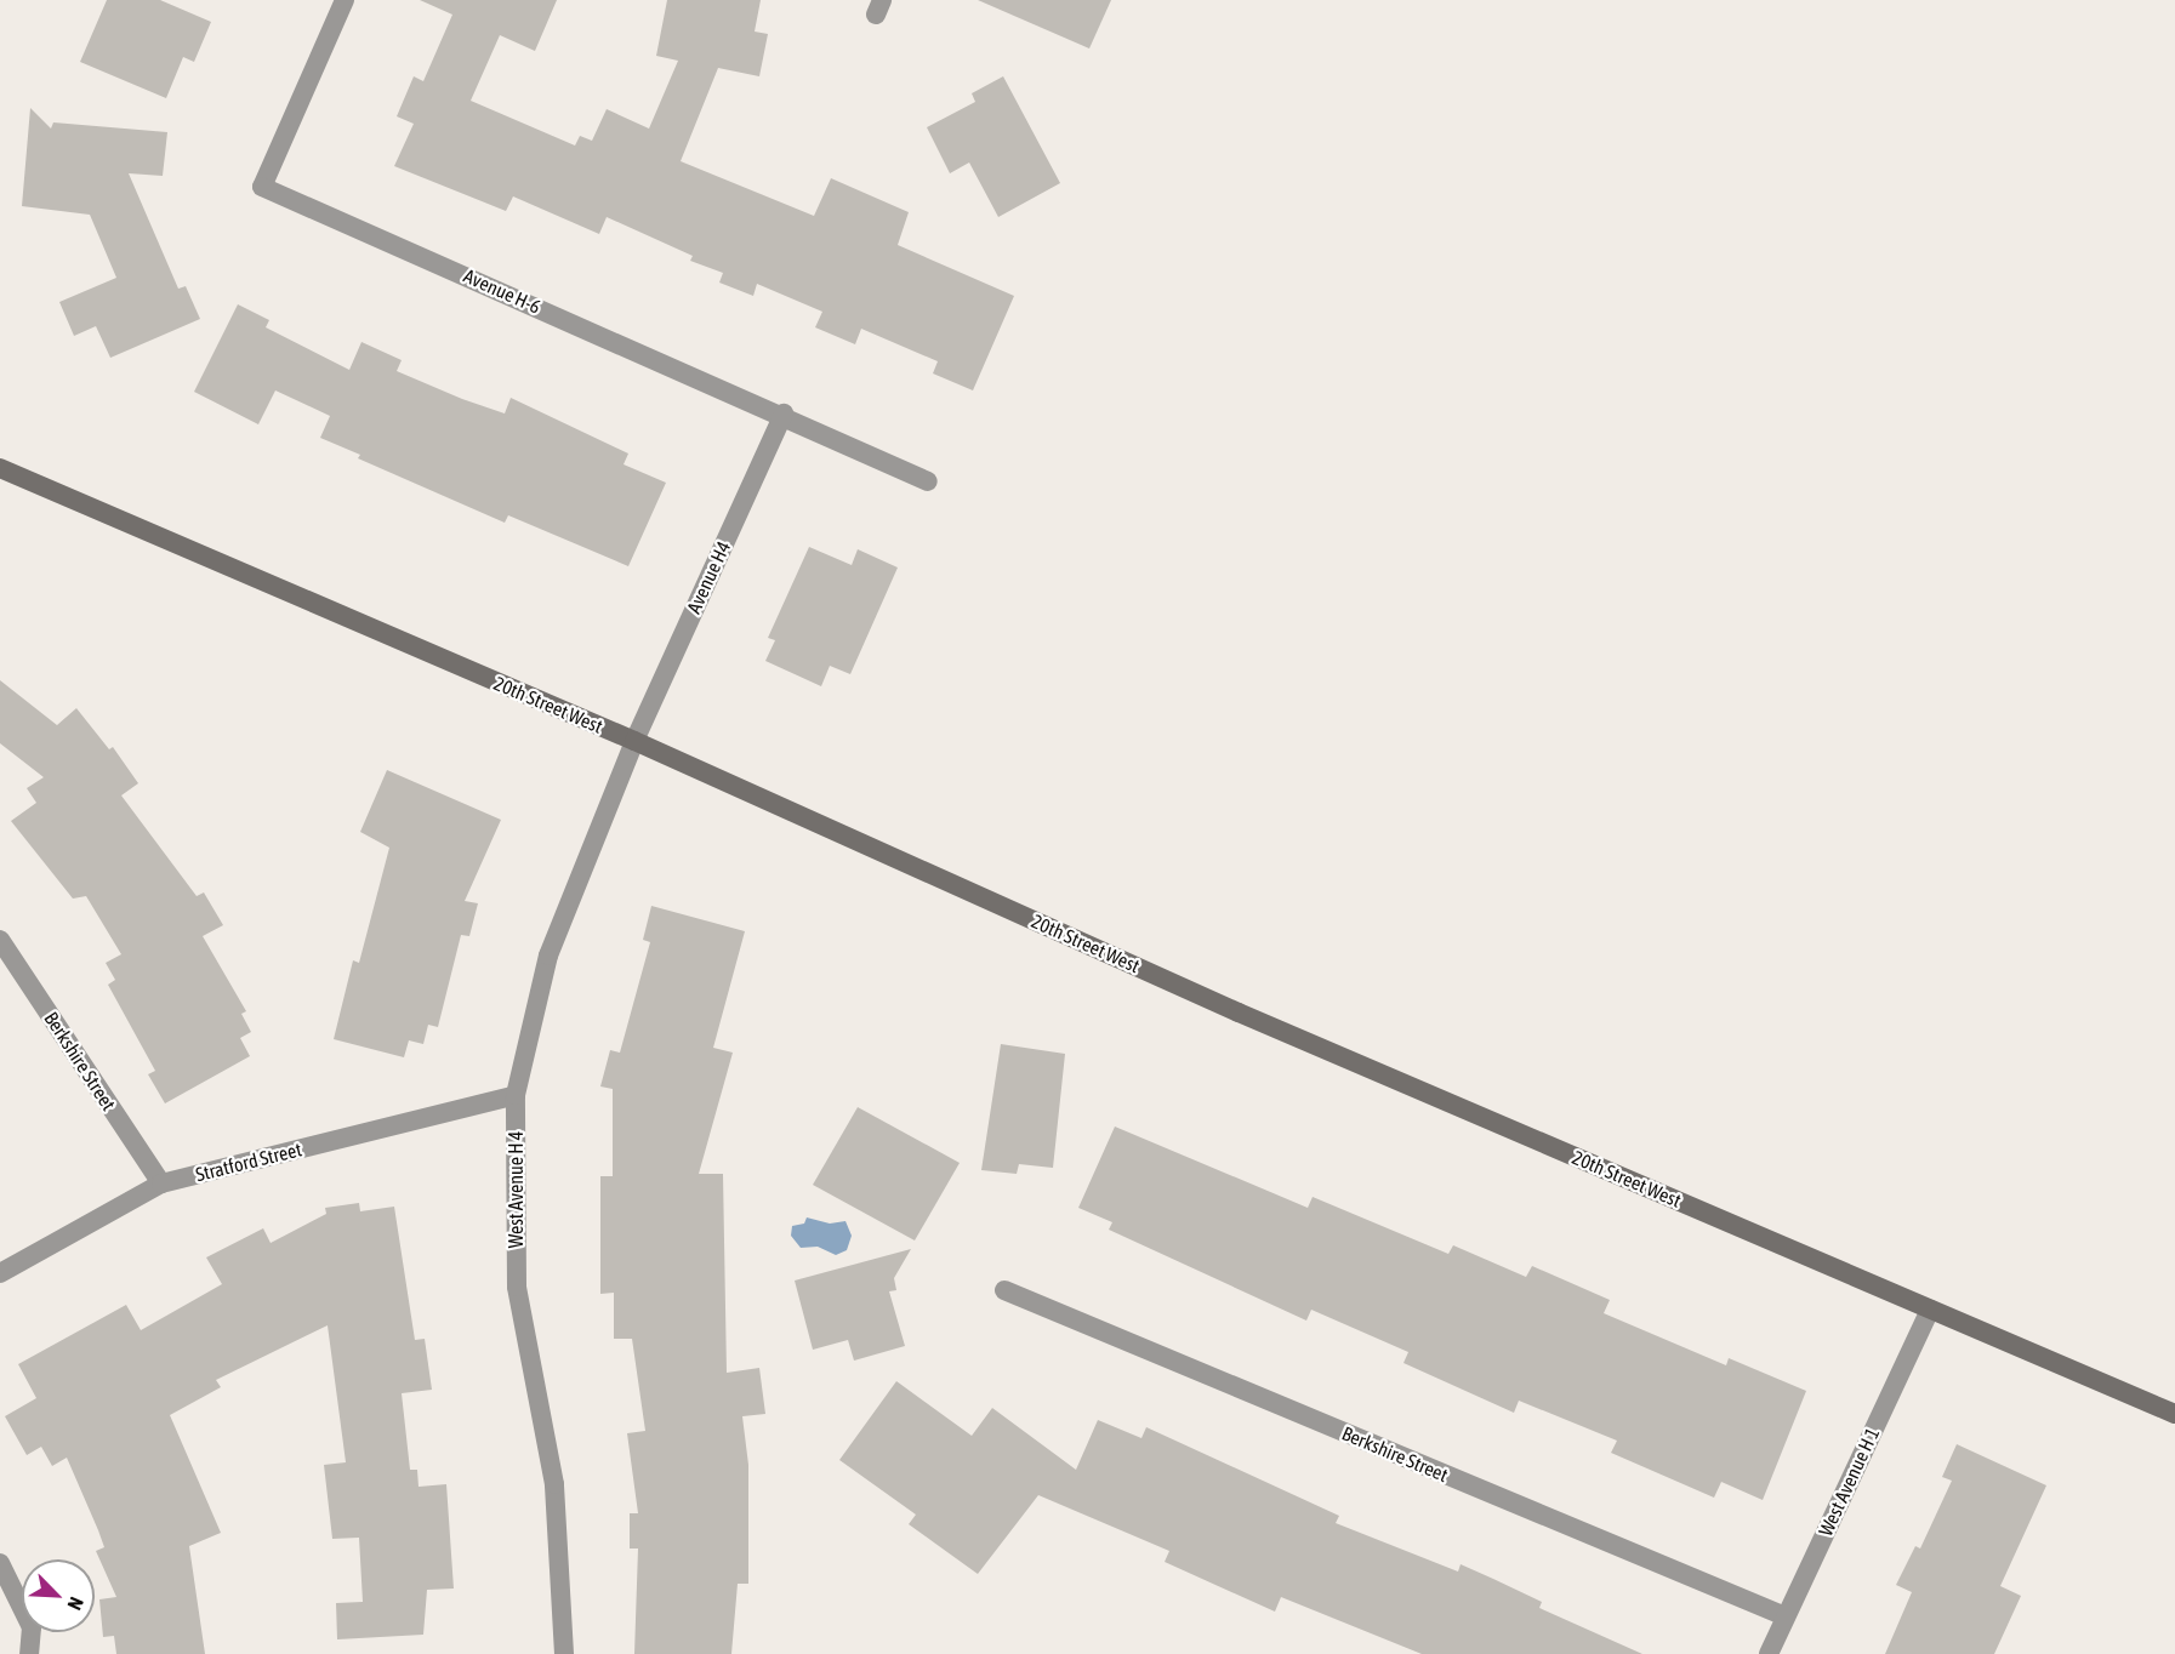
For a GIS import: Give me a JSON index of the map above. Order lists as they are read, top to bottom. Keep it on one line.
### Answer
{"streets":{"main road":["20th Street West"],"street":["Avenue H-6","Avenue H4","Berkshire Street","Stratford Street","West Avenue H 4","West Avenue H 1"]},"crossings":[["Avenue H-6","Avenue H4"],["Avenue H4","20th Street West"],["Avenue H4","West Avenue H 4"],["20th Street West","West Avenue H 4"],["20th Street West","West Avenue H 1"],["Berkshire Street","Stratford Street"],["Berkshire Street","West Avenue H 1"],["Stratford Street","West Avenue H 4"]],"north":"bottom right"}
